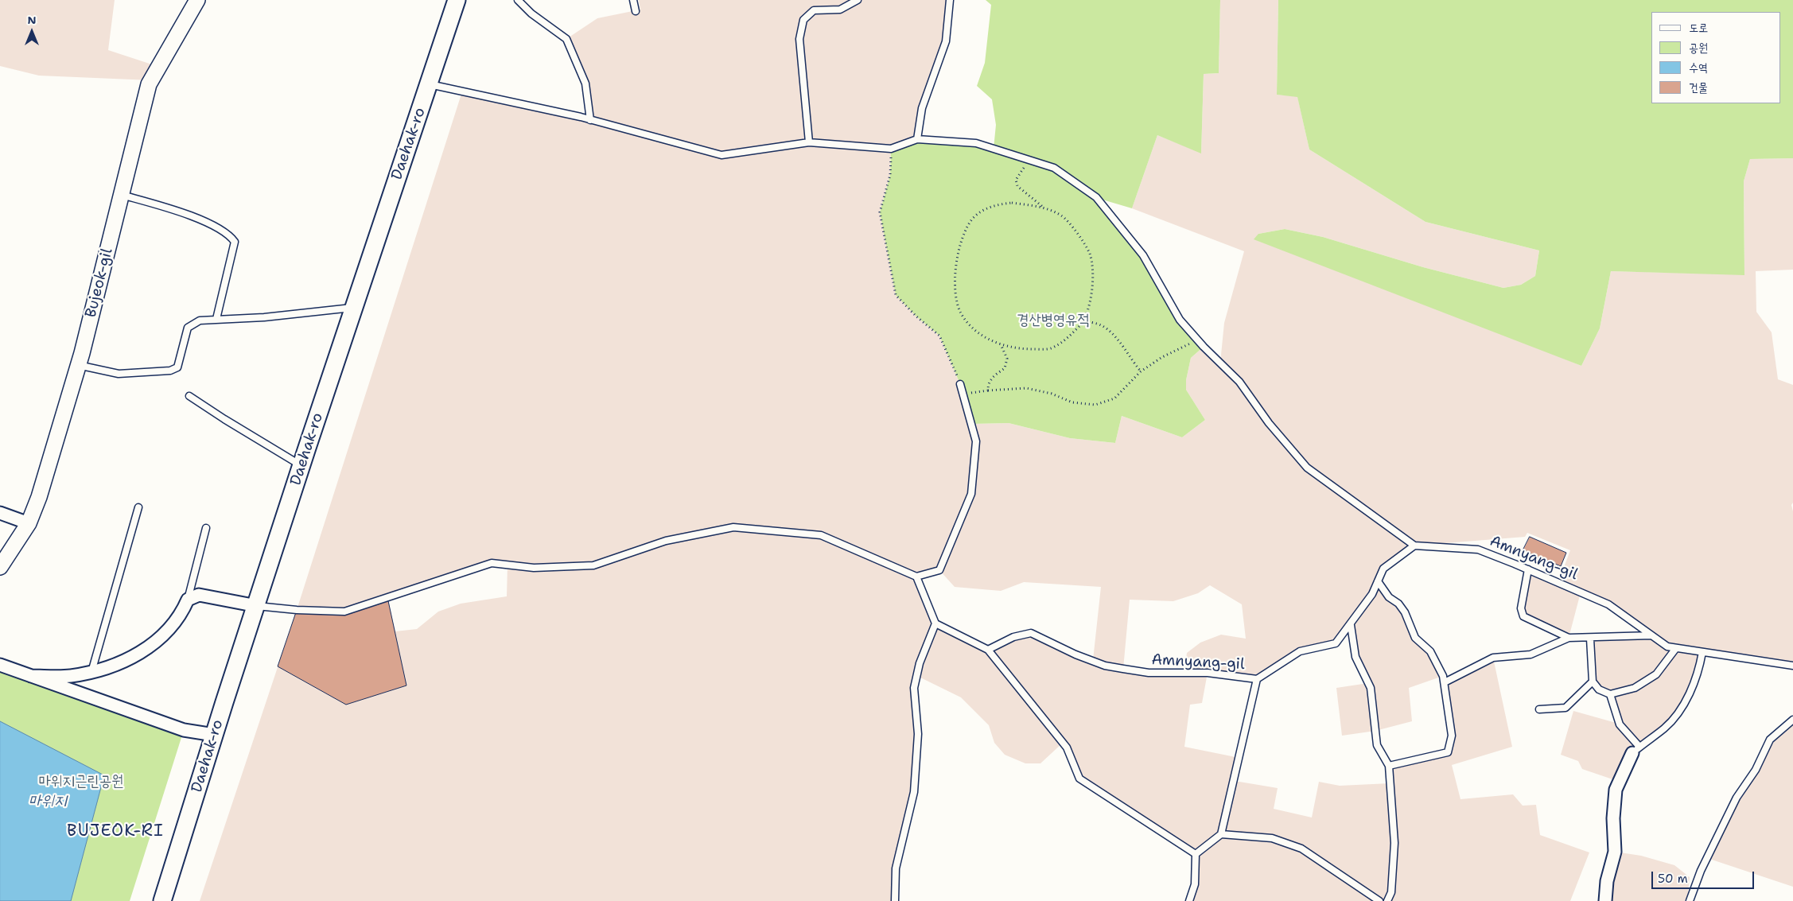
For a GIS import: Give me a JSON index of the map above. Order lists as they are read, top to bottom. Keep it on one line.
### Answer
{"streets":{"main road":["Daehak-ro"],"street":["Bujeok-gil"],"lane":["Amnyang-gil"]},"districts":["BUJEOK-RI"],"water":["마위지"],"parks":["경산병영유적","마위지근린공원"],"legend":["도로","공원","수역","건물"],"scale_bar":"50 m","north":"top"}
